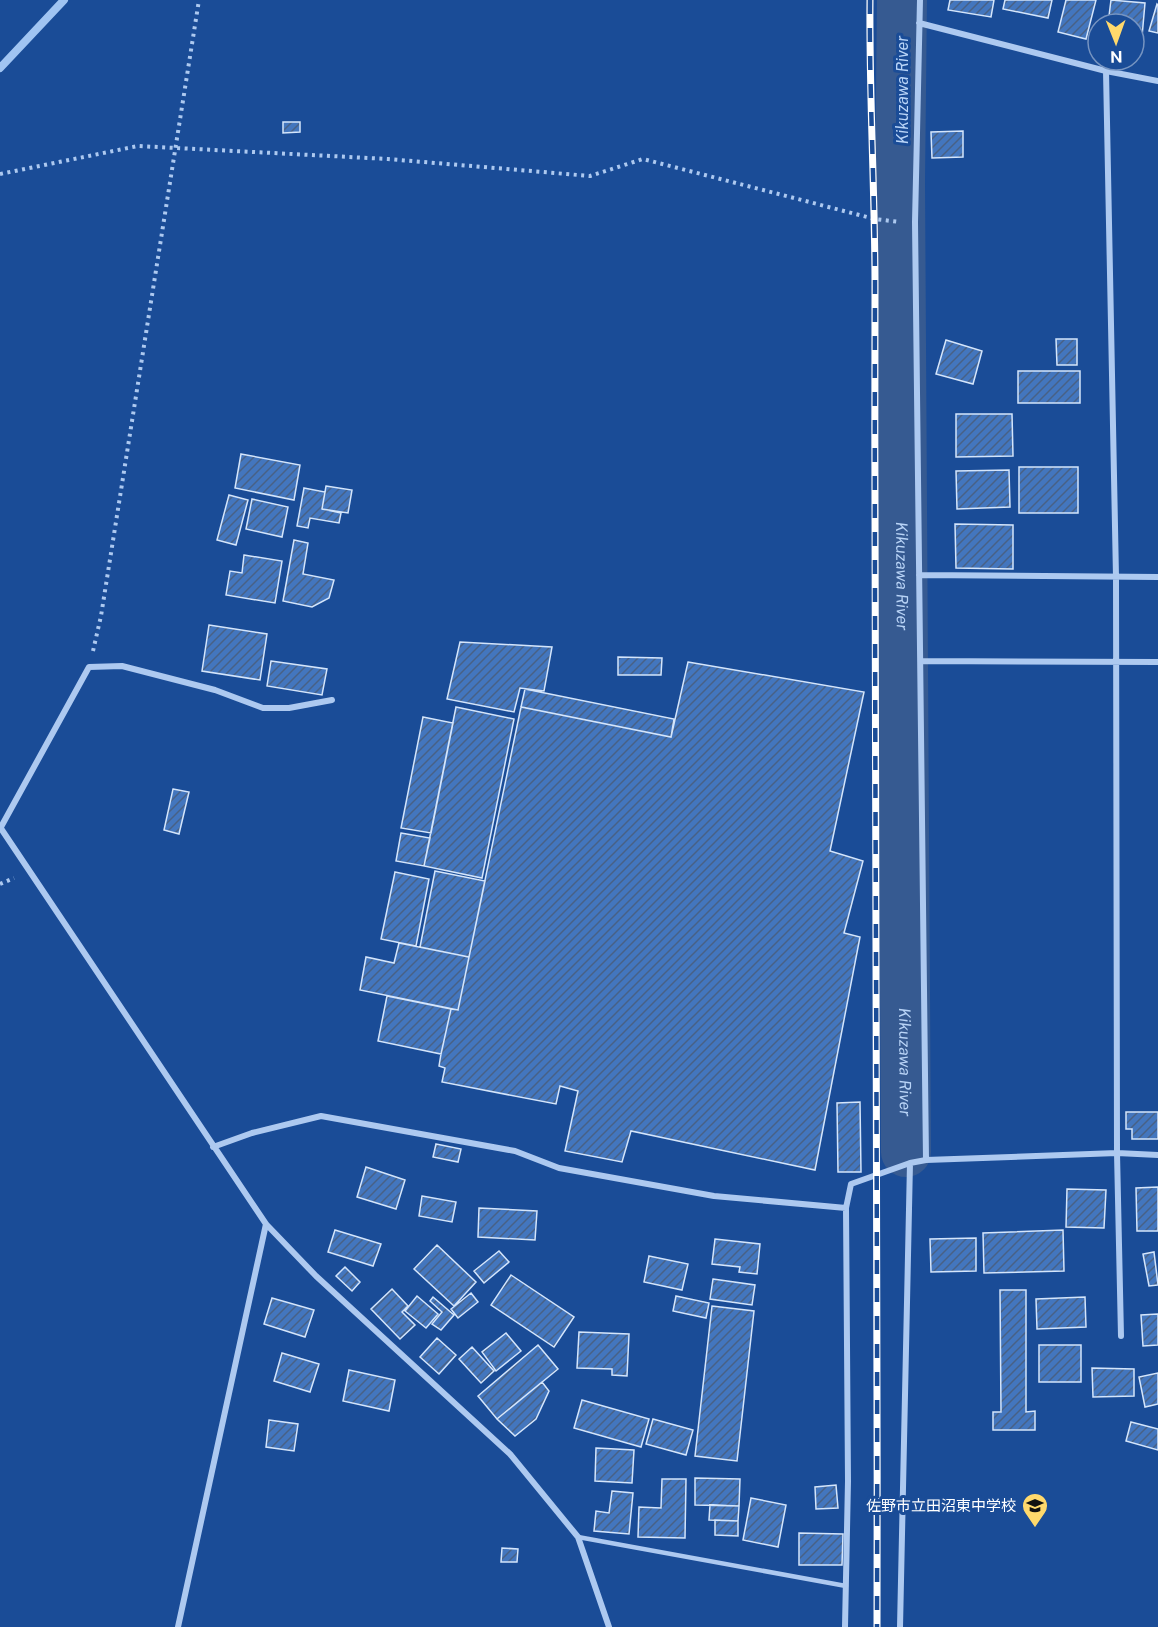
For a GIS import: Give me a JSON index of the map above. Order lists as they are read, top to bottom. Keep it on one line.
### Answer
{"water":["Kikuzawa River"],"places":{"school or university":["佐野市立田沼東中学校"]},"north":"bottom"}
